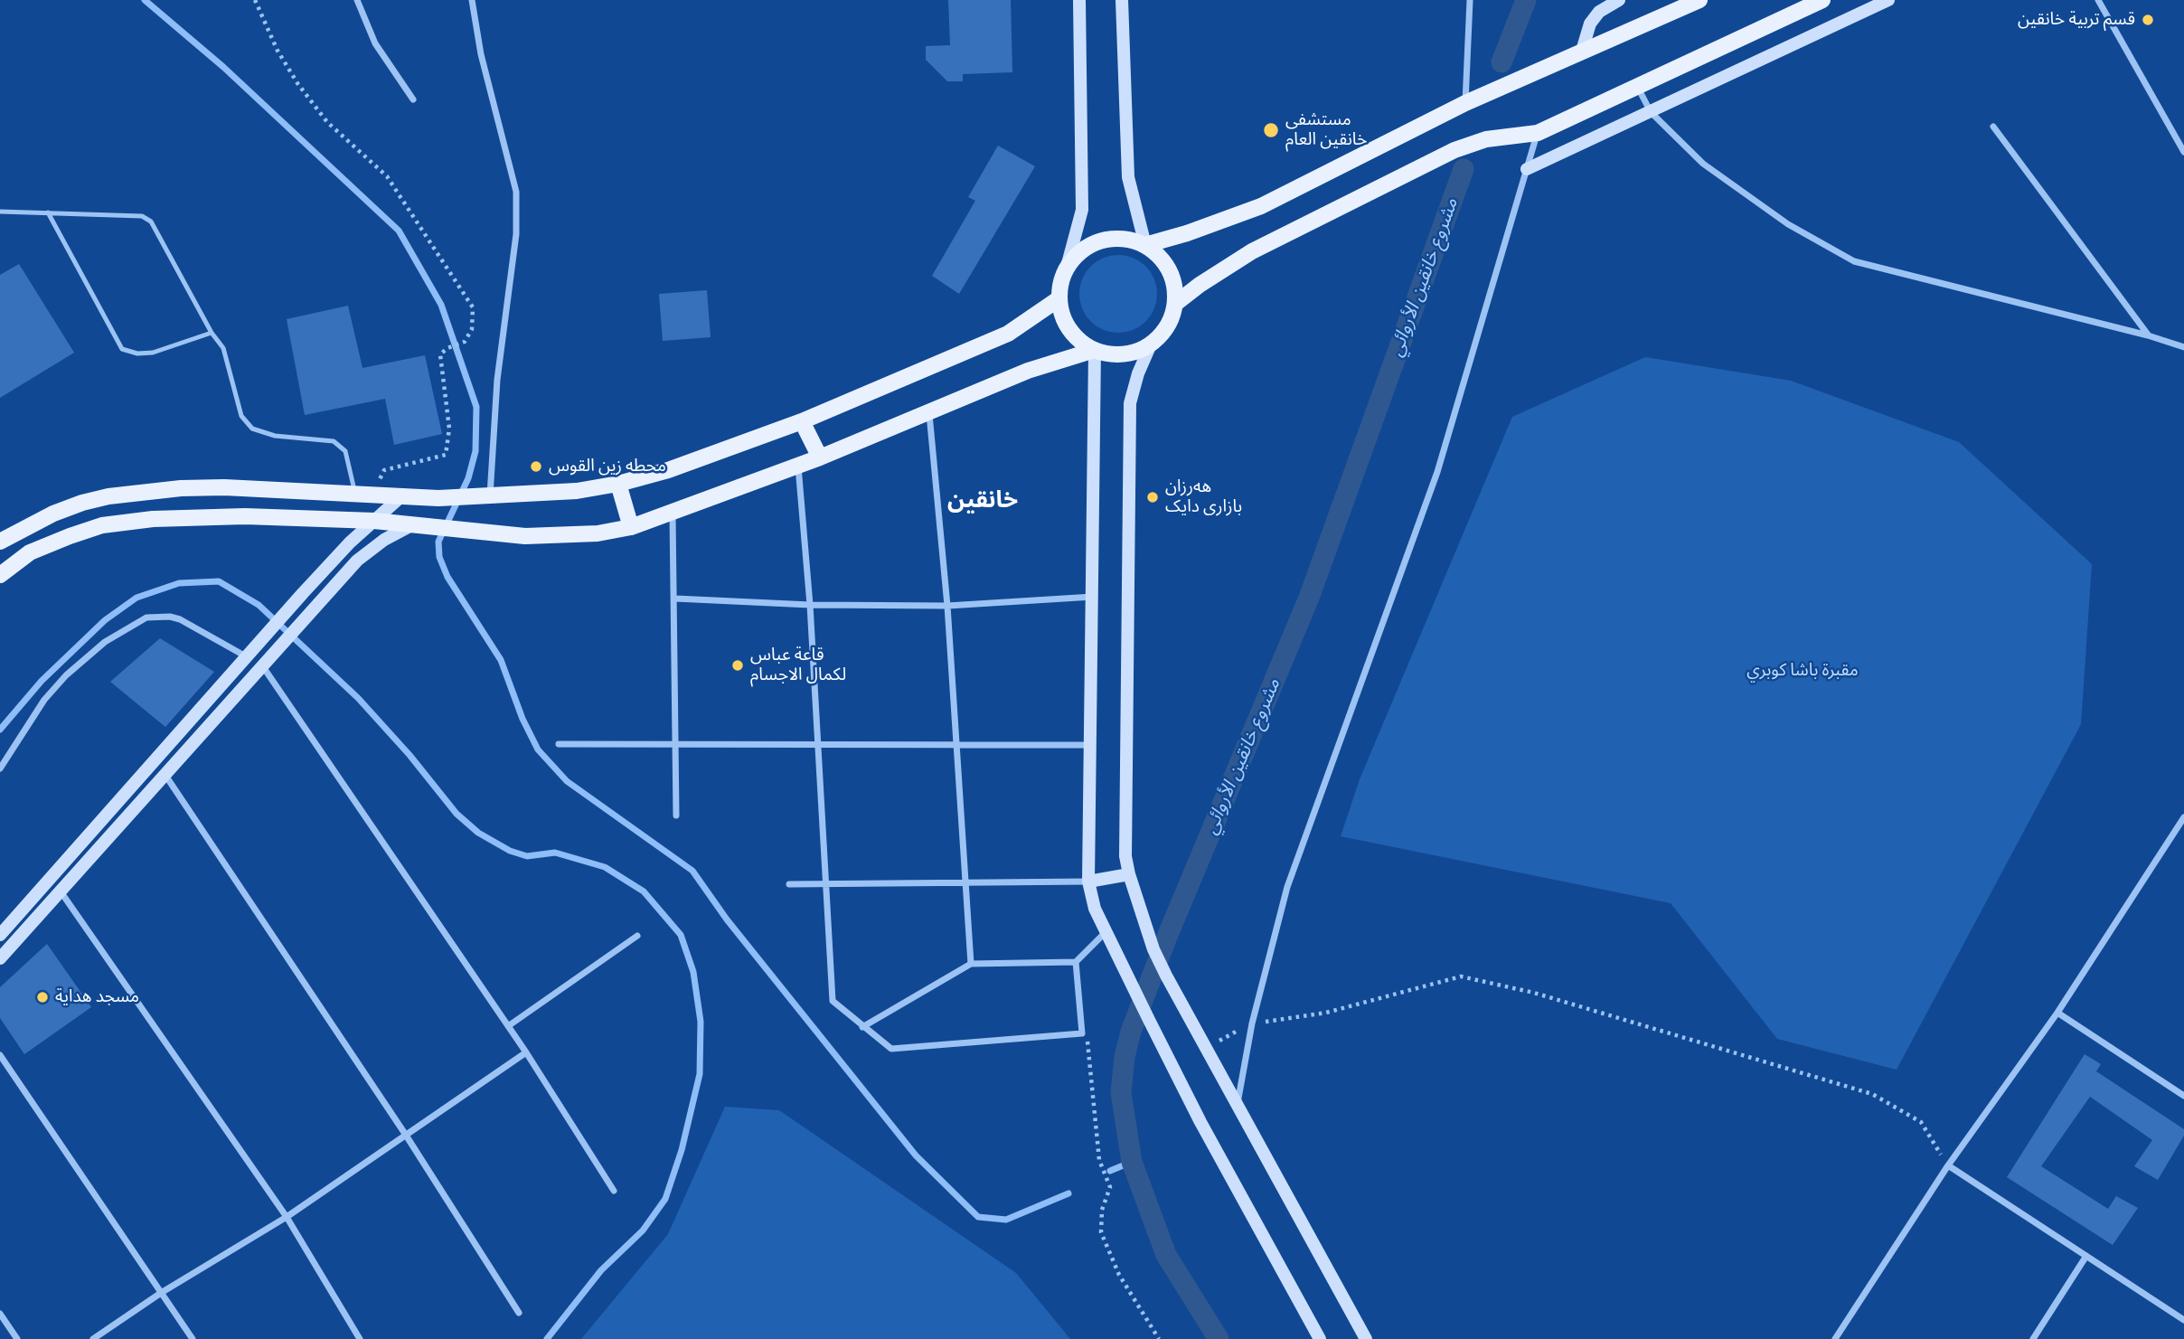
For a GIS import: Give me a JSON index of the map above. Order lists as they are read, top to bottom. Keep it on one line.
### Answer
{"districts":["خانقين"],"water":["مشروع خانقين الأروائي"],"parks":["مقبرة باشا كوبري"],"places":["قسم تربية خانقين","مستشفى خانقين العام","محطه زين القوس","هەرزان بازاری دایک","قاعة عباس لكمال الاجسام","مسجد هداية"]}
